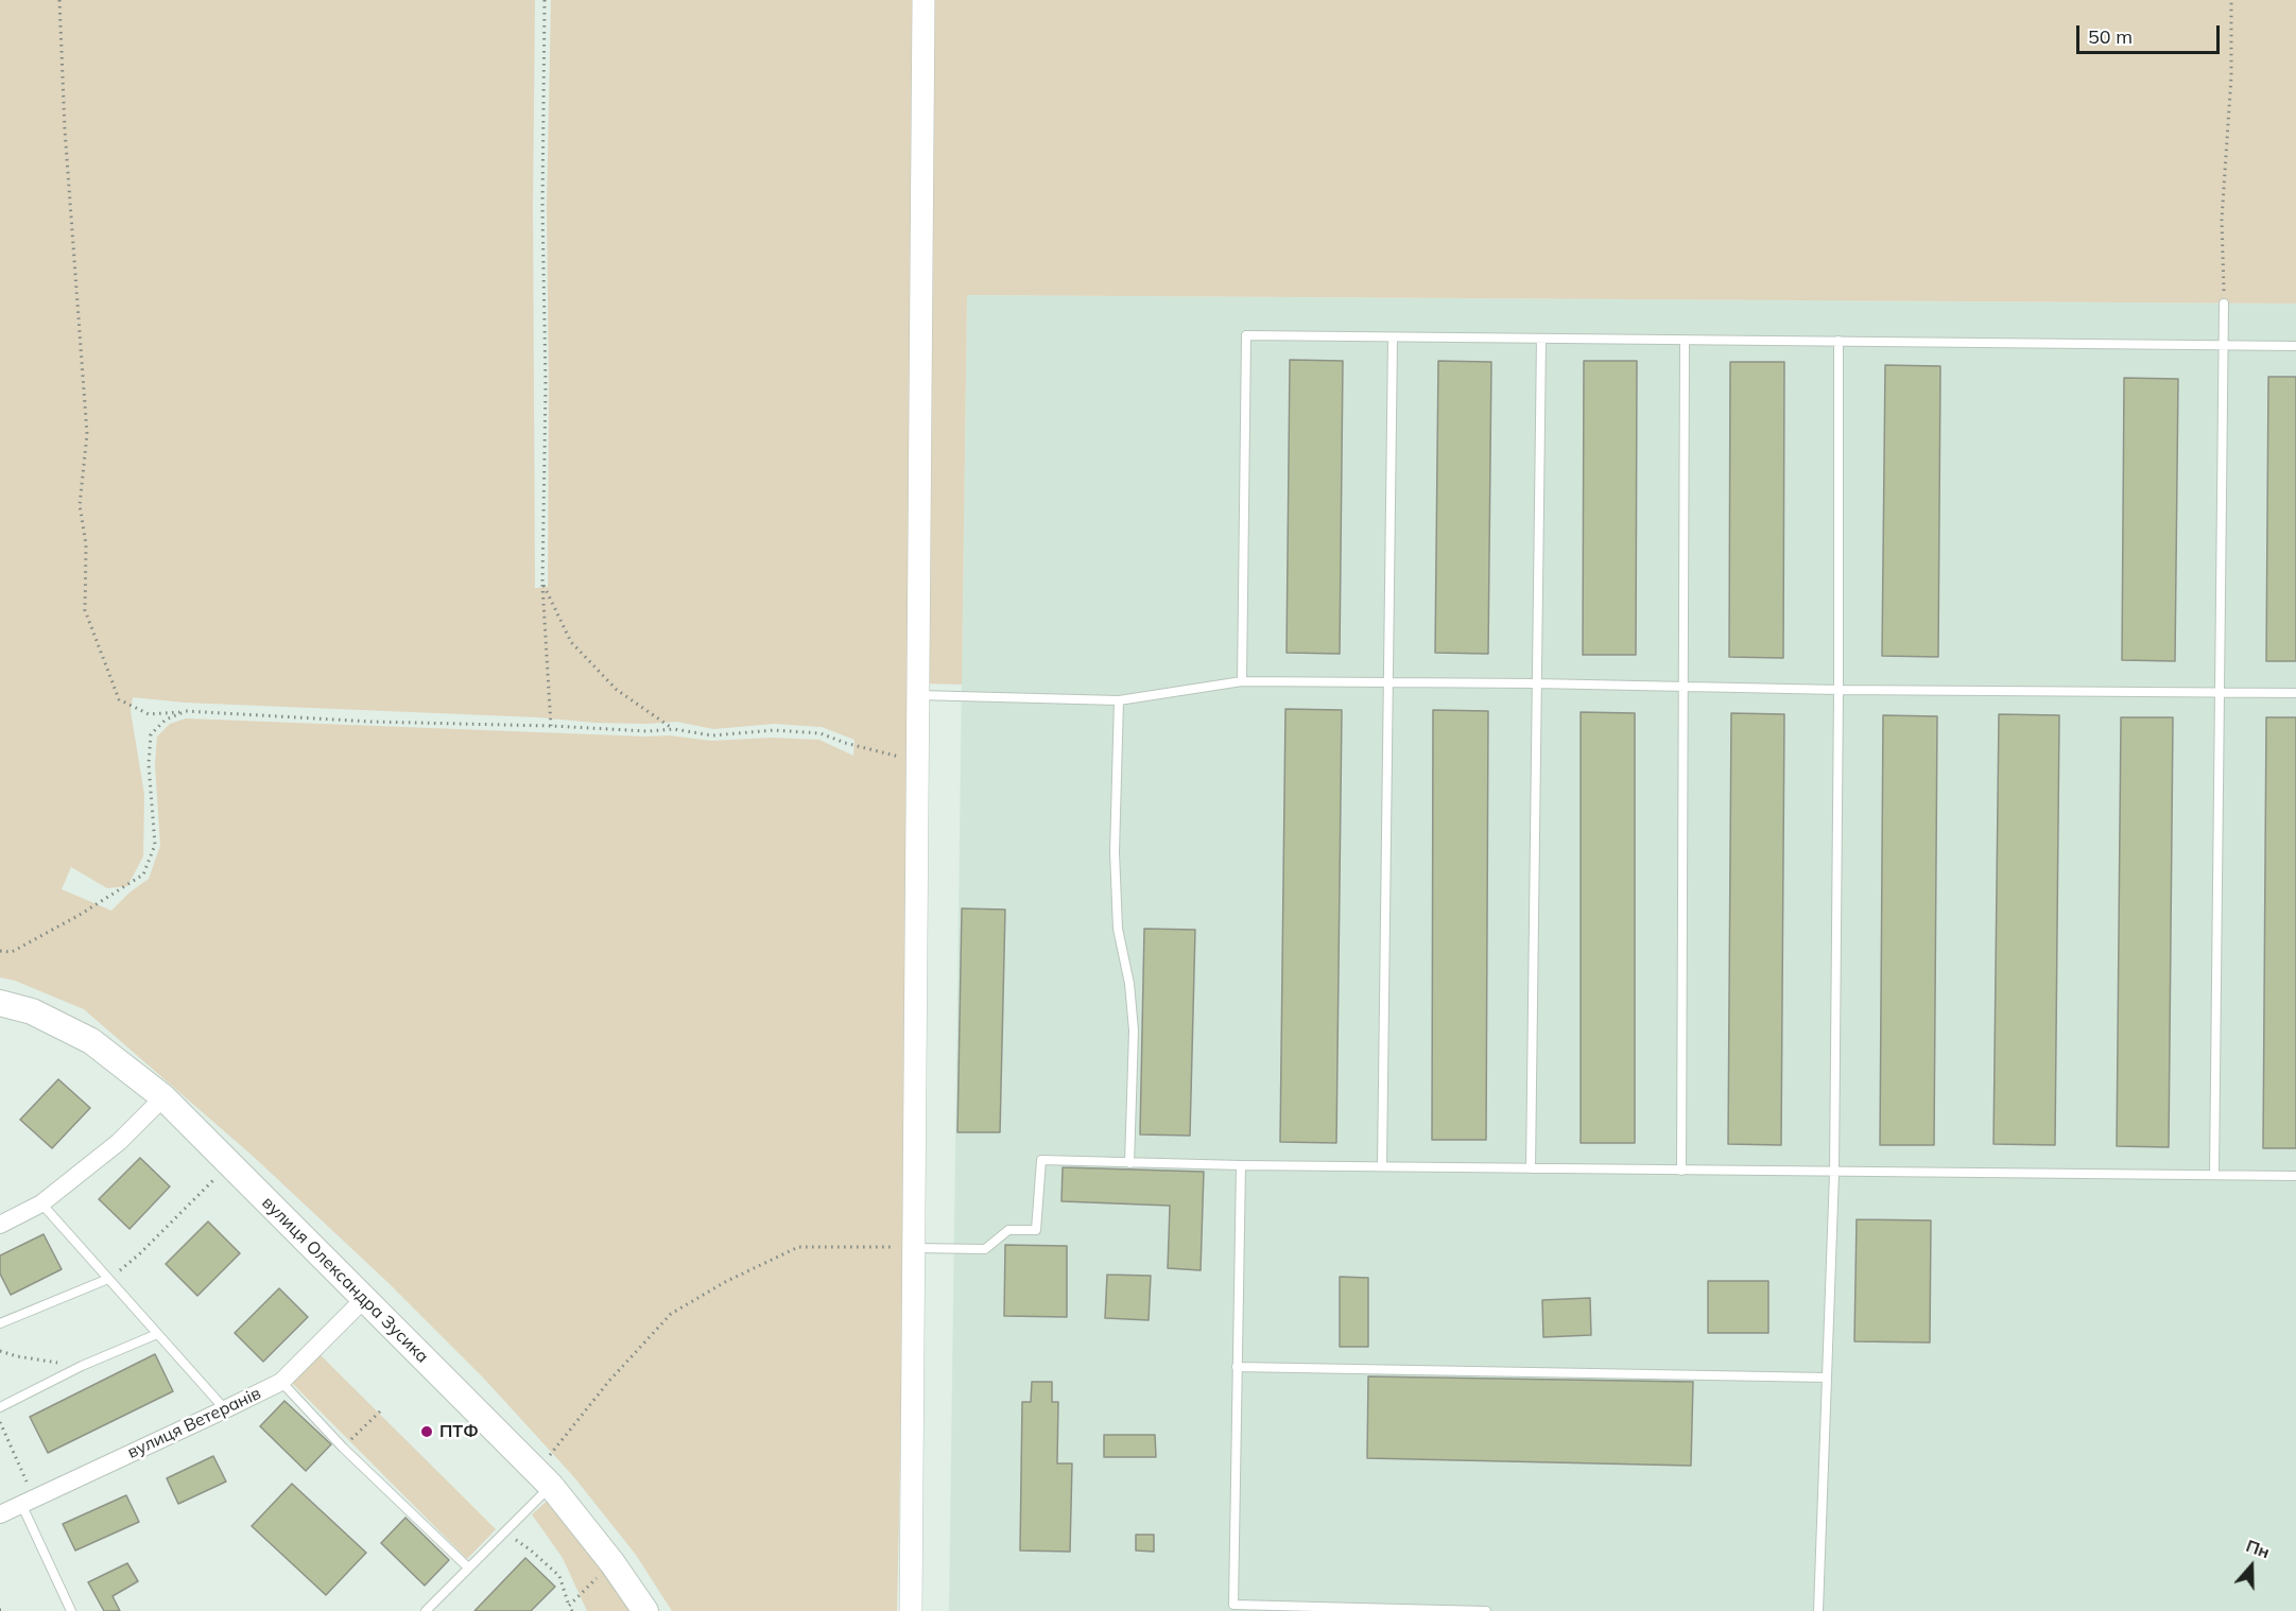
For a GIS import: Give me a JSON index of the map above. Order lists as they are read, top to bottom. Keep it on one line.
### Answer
{"streets":{"main road":["вулиця Олександра Зусика"],"street":["вулиця Ветеранів"]},"crossings":[["вулиця Олександра Зусика","вулиця Ветеранів"]],"places":["ПТФ"],"scale_bar":"50 m","north":"top"}
